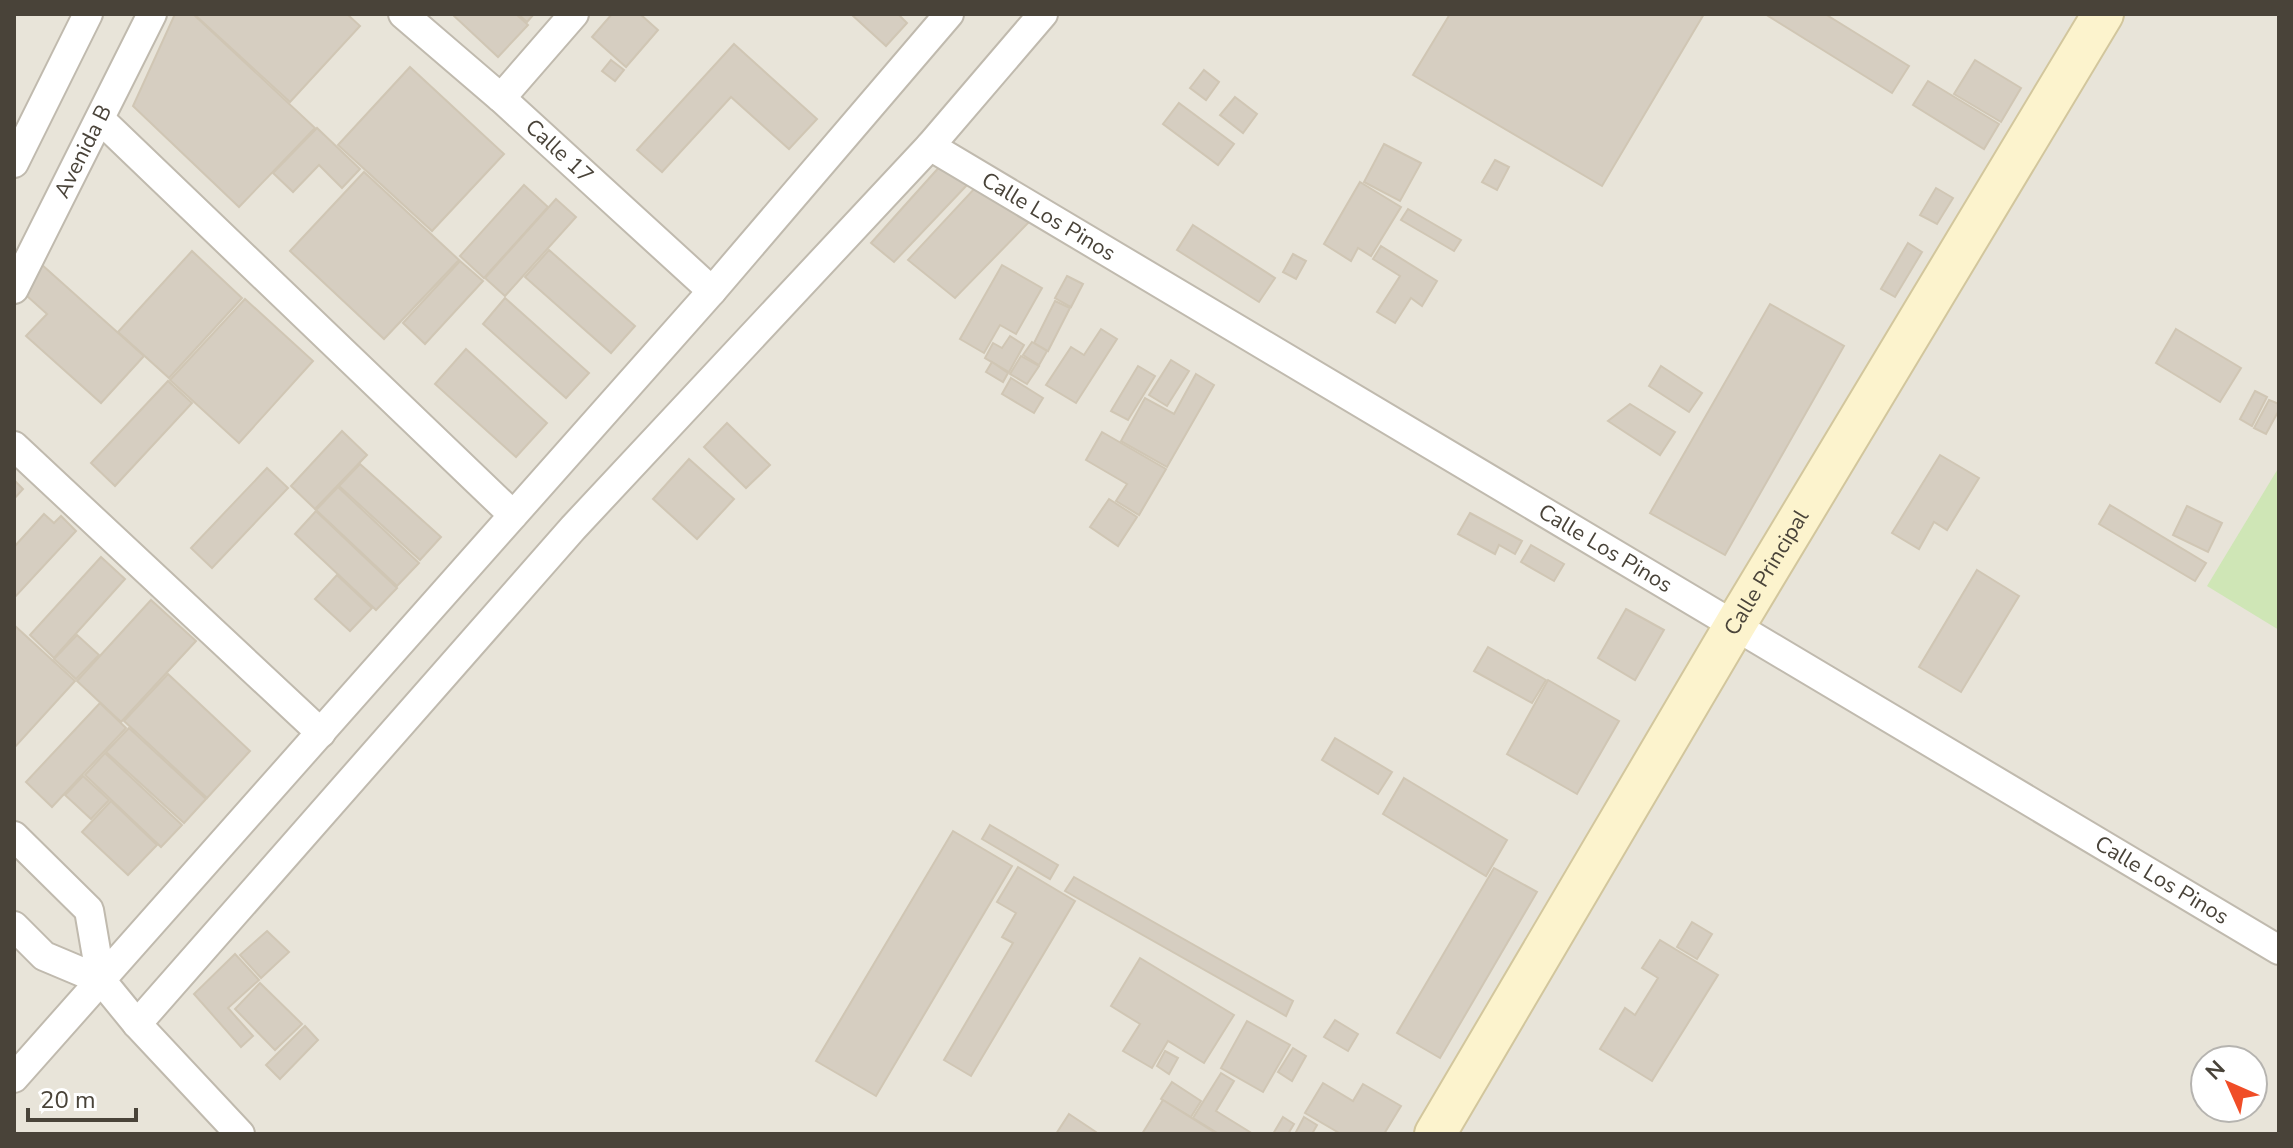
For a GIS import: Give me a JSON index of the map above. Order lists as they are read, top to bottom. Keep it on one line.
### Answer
{"streets":{"street":["Calle 17","Avenida B","Calle Los Pinos","Calle Principal"]},"crossings":[["Calle Los Pinos","Calle Principal"]],"scale_bar":"20 m","north":"top left"}
